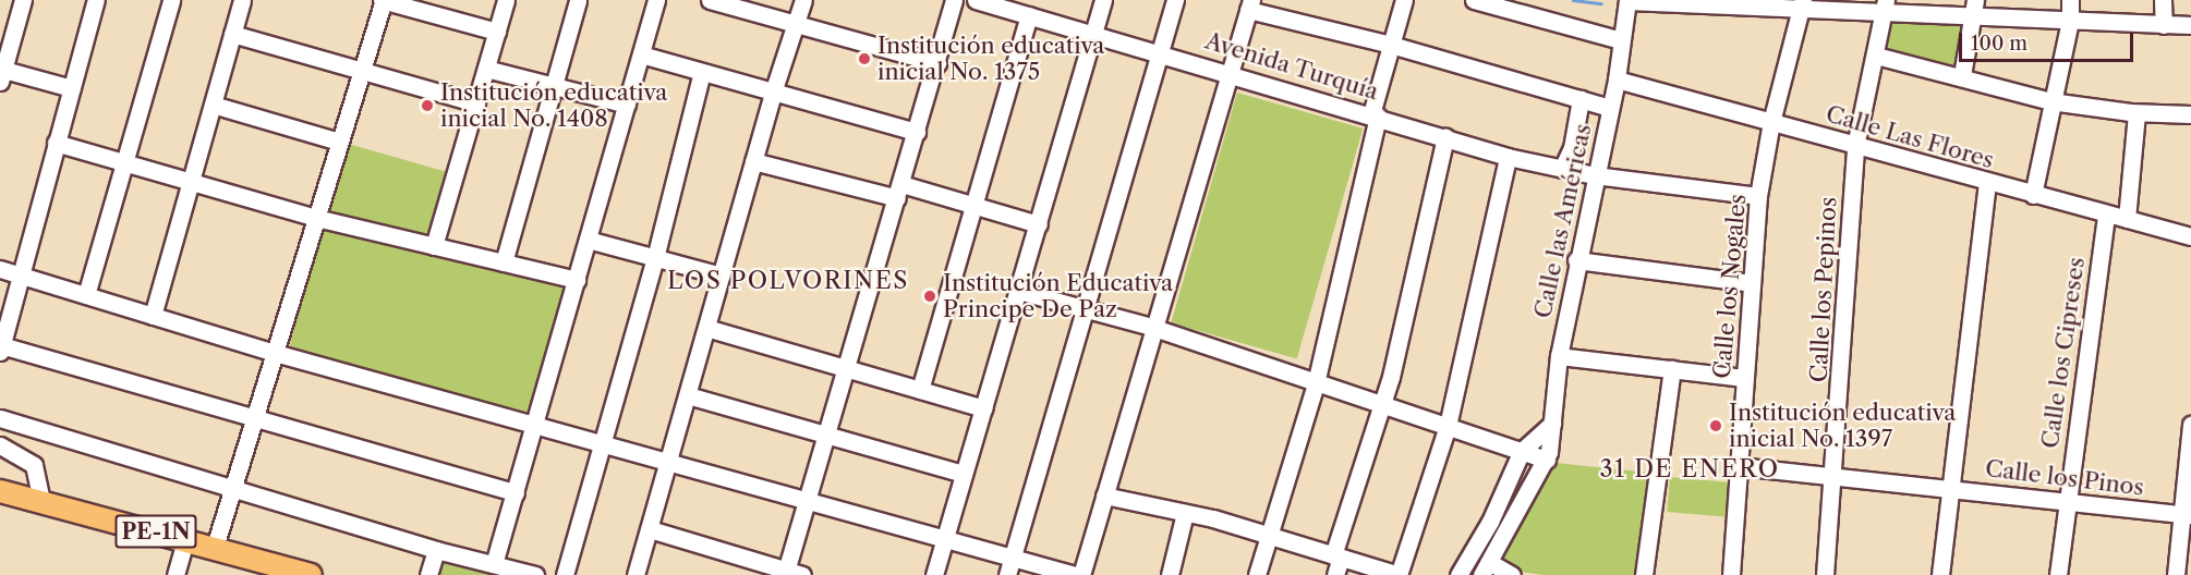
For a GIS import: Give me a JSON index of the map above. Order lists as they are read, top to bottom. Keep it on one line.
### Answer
{"streets":{"main road":["PE-1N"],"street":["Avenida Turquía","Calle Las Flores","Calle las Américas","Calle los Nogales","Calle los Pepinos","Calle los Cipreses","Calle los Pinos"]},"crossings":[["Avenida Turquía","Calle las Américas"],["Avenida Turquía","Calle los Nogales"],["Calle Las Flores","Calle las Américas"],["Calle Las Flores","Calle los Nogales"],["Calle Las Flores","Calle los Pepinos"],["Calle Las Flores","Calle los Cipreses"],["Calle los Nogales","Calle los Pinos"],["Calle los Pepinos","Calle los Pinos"],["Calle los Cipreses","Calle los Pinos"]],"districts":["LOS POLVORINES","31 DE ENERO"],"places":["Institución educativa inicial No. 1375","Institución educativa inicial No. 1408","Institución Educativa Principe De Paz","Institución educativa inicial No. 1397"],"scale_bar":"100 m"}
